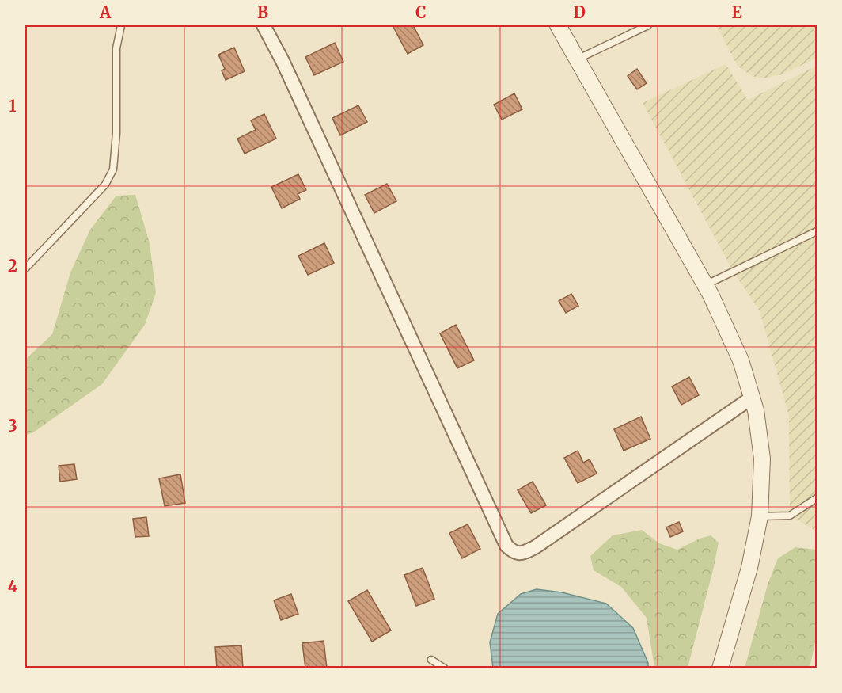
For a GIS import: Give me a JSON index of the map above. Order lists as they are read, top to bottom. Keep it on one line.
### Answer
{"grid":{"columns":["A","B","C","D","E"],"rows":["1","2","3","4"]}}
